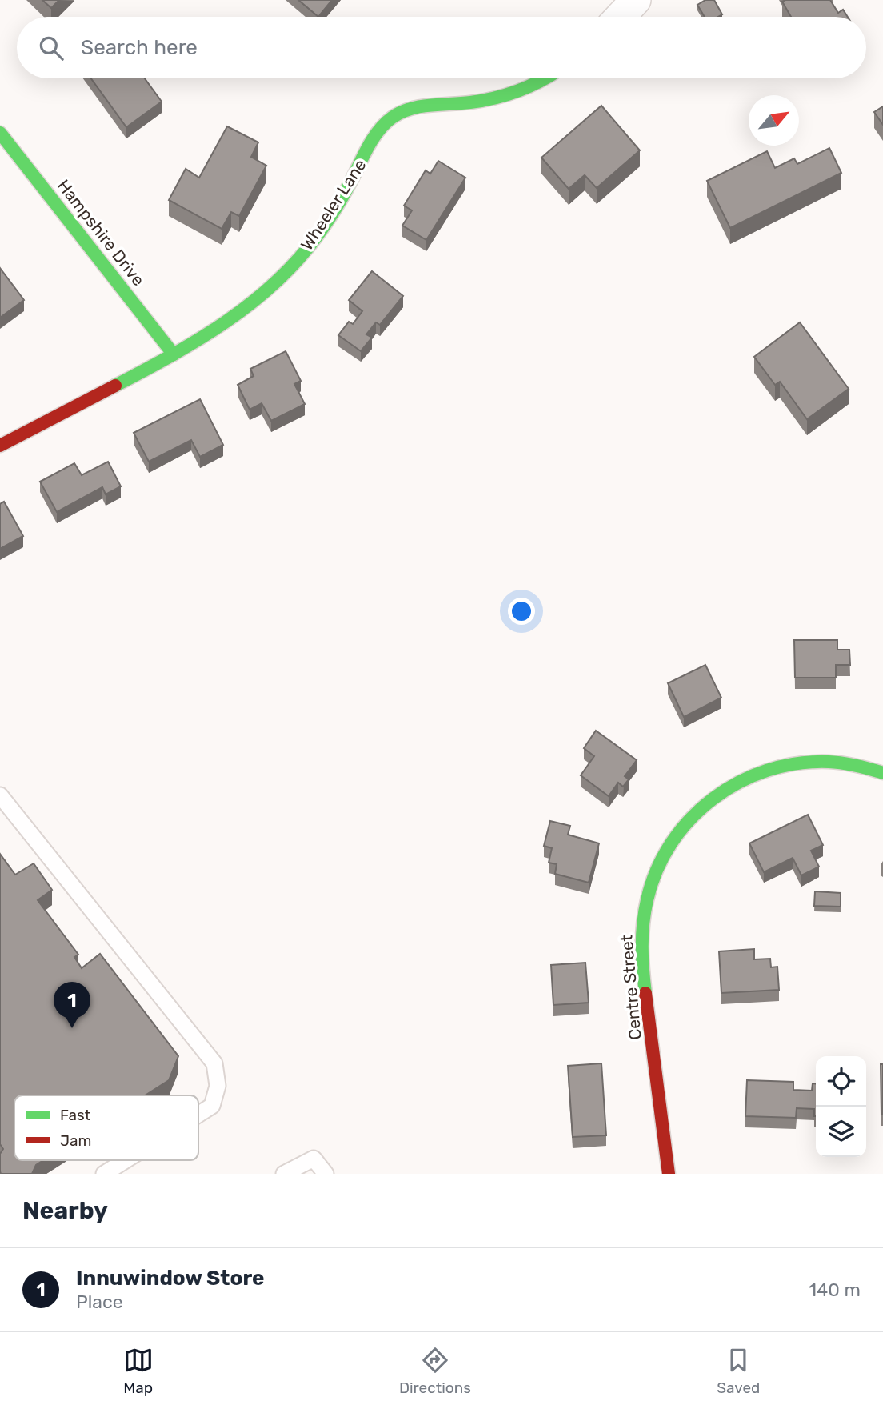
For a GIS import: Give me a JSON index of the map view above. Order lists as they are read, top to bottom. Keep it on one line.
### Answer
{"streets":{"street":["Wheeler Lane","Hampshire Drive","Centre Street"]},"crossings":[["Wheeler Lane","Hampshire Drive"]],"legend":["Fast","Jam"],"north":"top right","page":{"search":"Search here","pins":"1","heading":"Nearby","list":[{"mark":"1","name":"Innuwindow Store","note":"Place","value":"140 m"}],"nav":["Map","Directions","Saved"]}}
